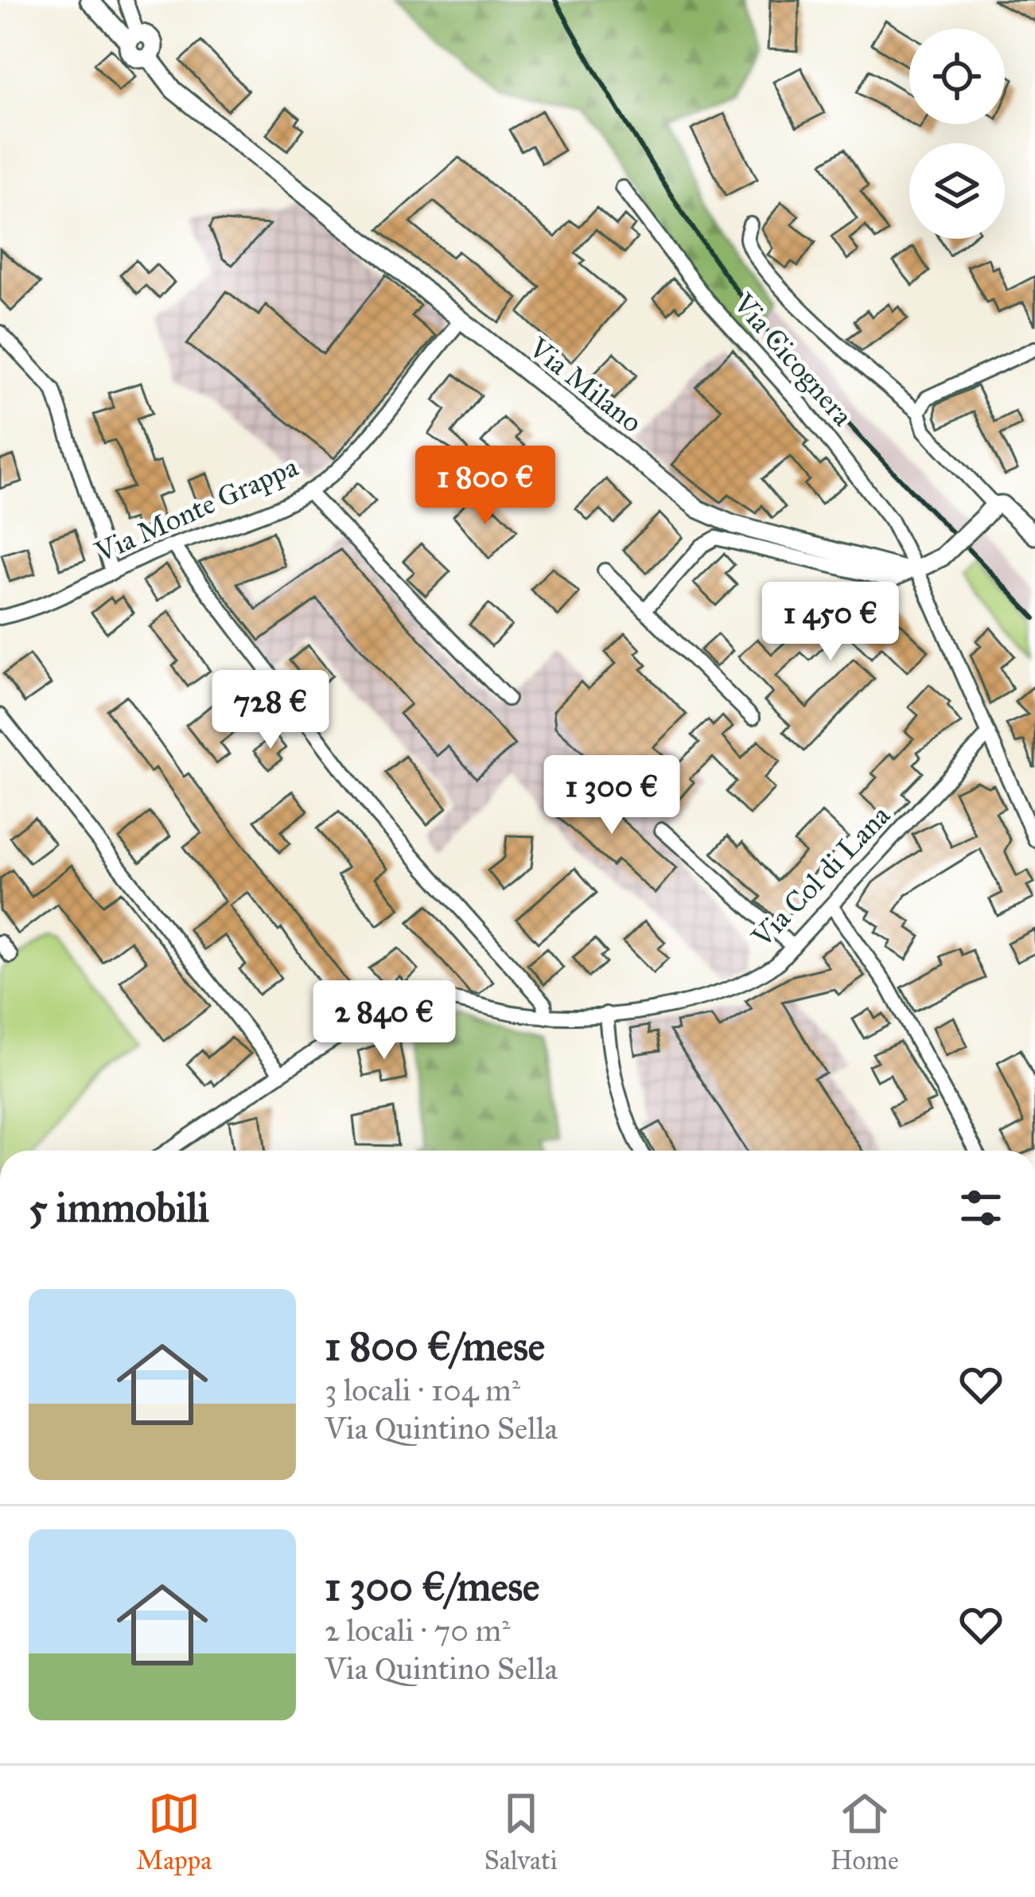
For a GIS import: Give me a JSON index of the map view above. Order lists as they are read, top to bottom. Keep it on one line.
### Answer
{"streets":{"street":["Via Cicognera","Via Milano","Via Monte Grappa","Via Col di Lana"]},"crossings":[["Via Cicognera","Via Milano"],["Via Cicognera","Via Col di Lana"],["Via Milano","Via Monte Grappa"]],"page":{"price":["1 800 €","1 450 €","728 €","1 300 €","2 840 €"],"heading":"5 immobili","list":[{"name":"1 800 €/mese","note":"3 locali · 104 m² · Via Quintino Sella"},{"name":"1 300 €/mese","note":"2 locali · 70 m² · Via Quintino Sella"}],"tabs":["Mappa","Salvati","Home"]}}
